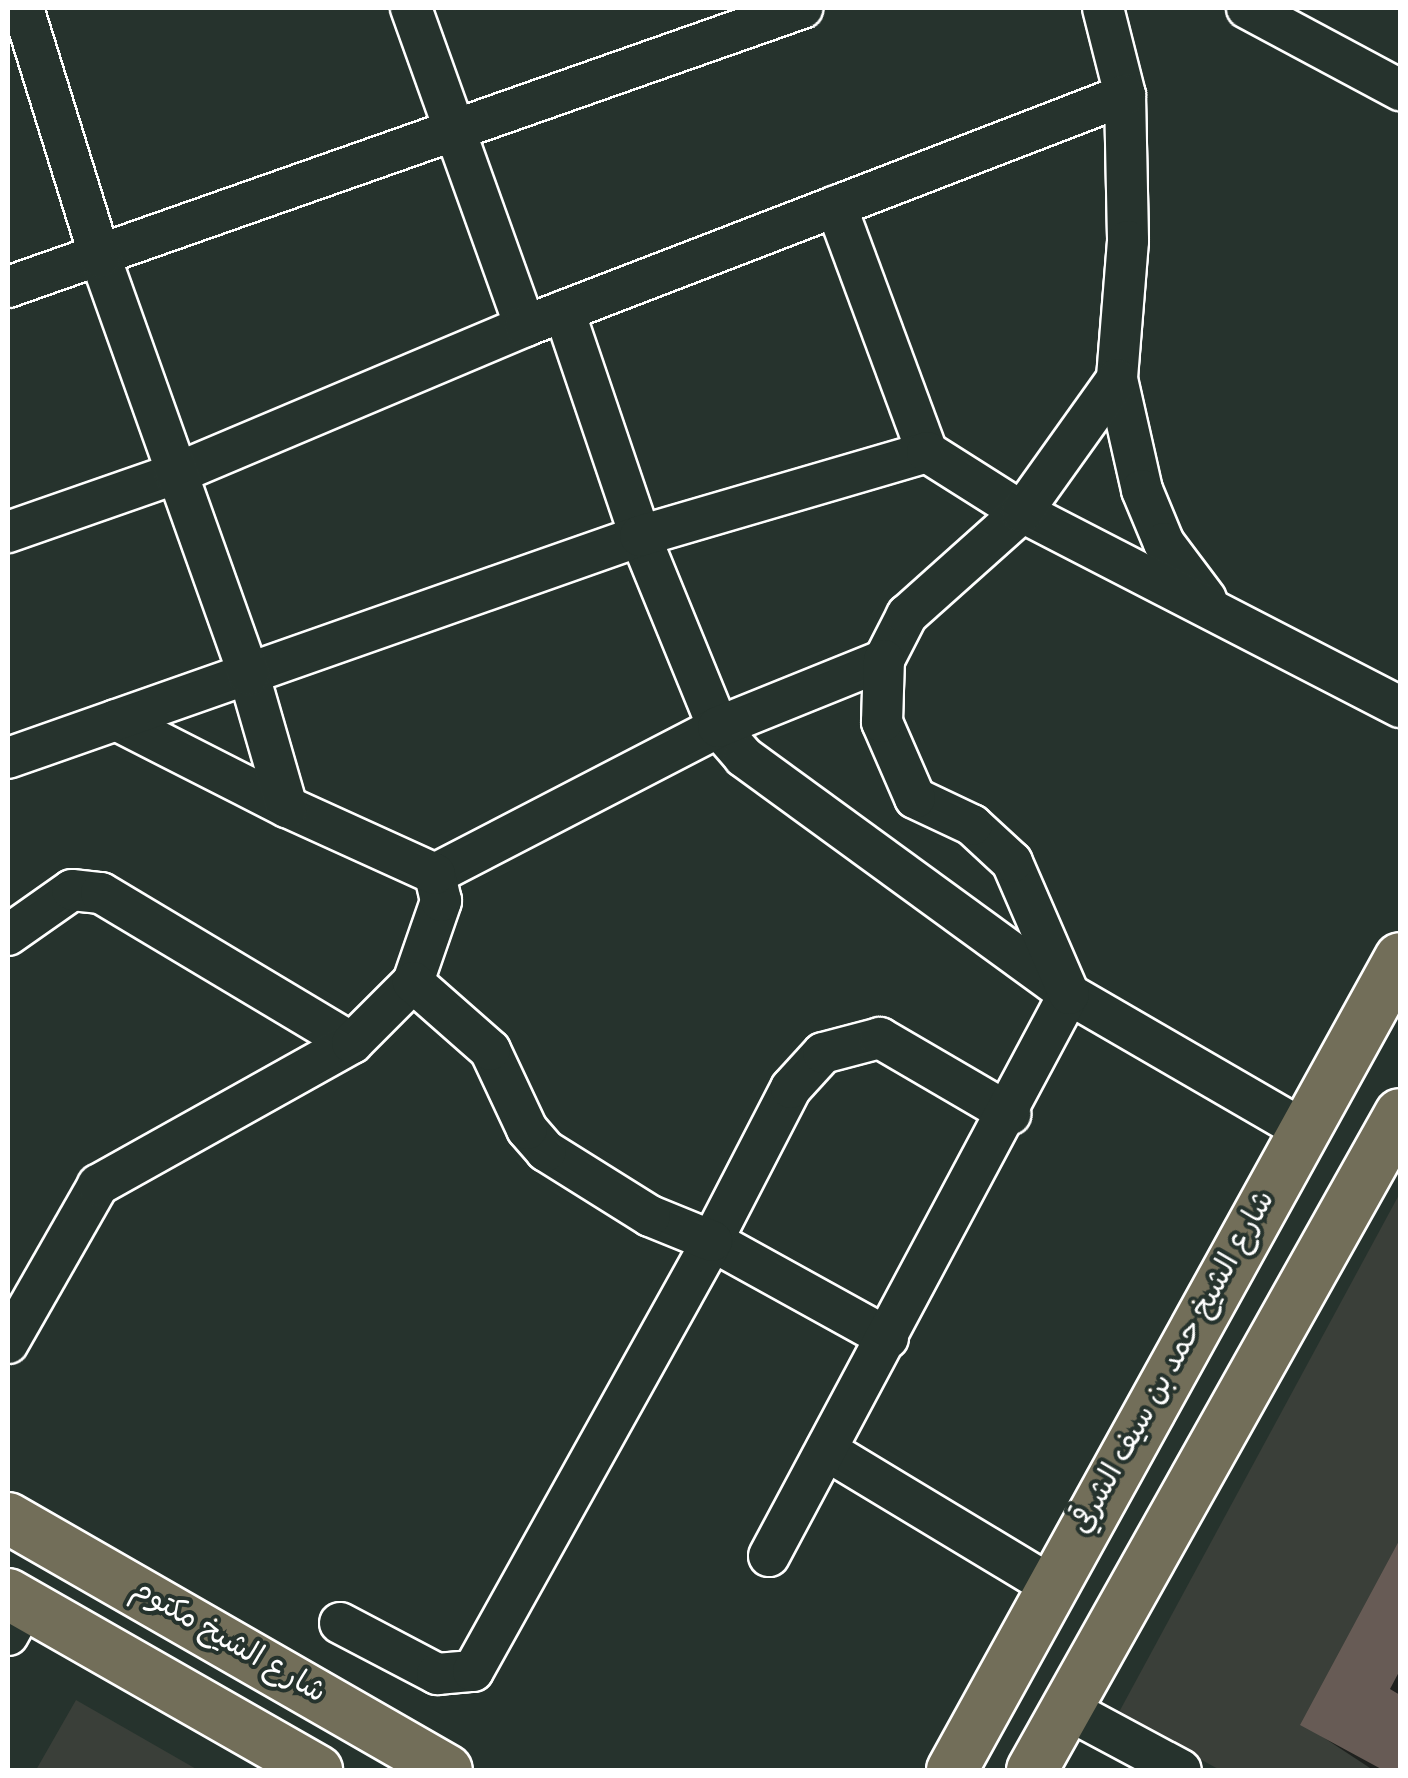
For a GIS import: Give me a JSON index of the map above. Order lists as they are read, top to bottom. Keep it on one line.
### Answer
{"streets":{"main road":["شارع الشيخ حمد بن سيف الشرقي","شارع الشيخ مكتوم"]}}
